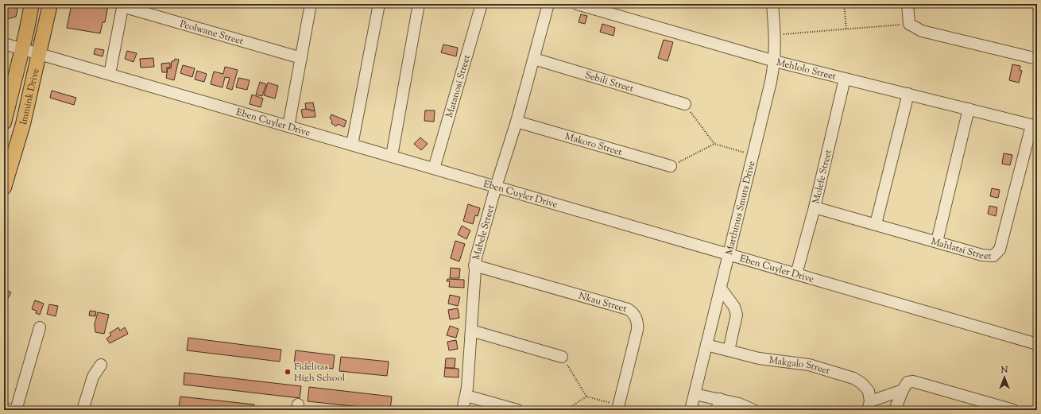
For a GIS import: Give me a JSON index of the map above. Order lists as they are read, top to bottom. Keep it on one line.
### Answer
{"streets":{"main road":["Immink Drive"],"street":["Peolwane Street","Mehlolo Street","Sebili Street","Matanosi Street","Eben Cuyler Drive","Makoro Street","Molefe Street","Marthinus Smuts Drive","Mabele Street","Mahlatsi Street","Nkau Street","Makgalo Street"]},"crossings":[["Mehlolo Street","Molefe Street"],["Mehlolo Street","Marthinus Smuts Drive"],["Mehlolo Street","Mahlatsi Street"],["Sebili Street","Mabele Street"],["Matanosi Street","Eben Cuyler Drive"],["Immink Drive","Eben Cuyler Drive"],["Eben Cuyler Drive","Molefe Street"],["Eben Cuyler Drive","Marthinus Smuts Drive"],["Eben Cuyler Drive","Mabele Street"],["Makoro Street","Mabele Street"],["Molefe Street","Mahlatsi Street"],["Marthinus Smuts Drive","Makgalo Street"],["Mabele Street","Nkau Street"]],"places":["Fidelitas High School"],"north":"top"}
